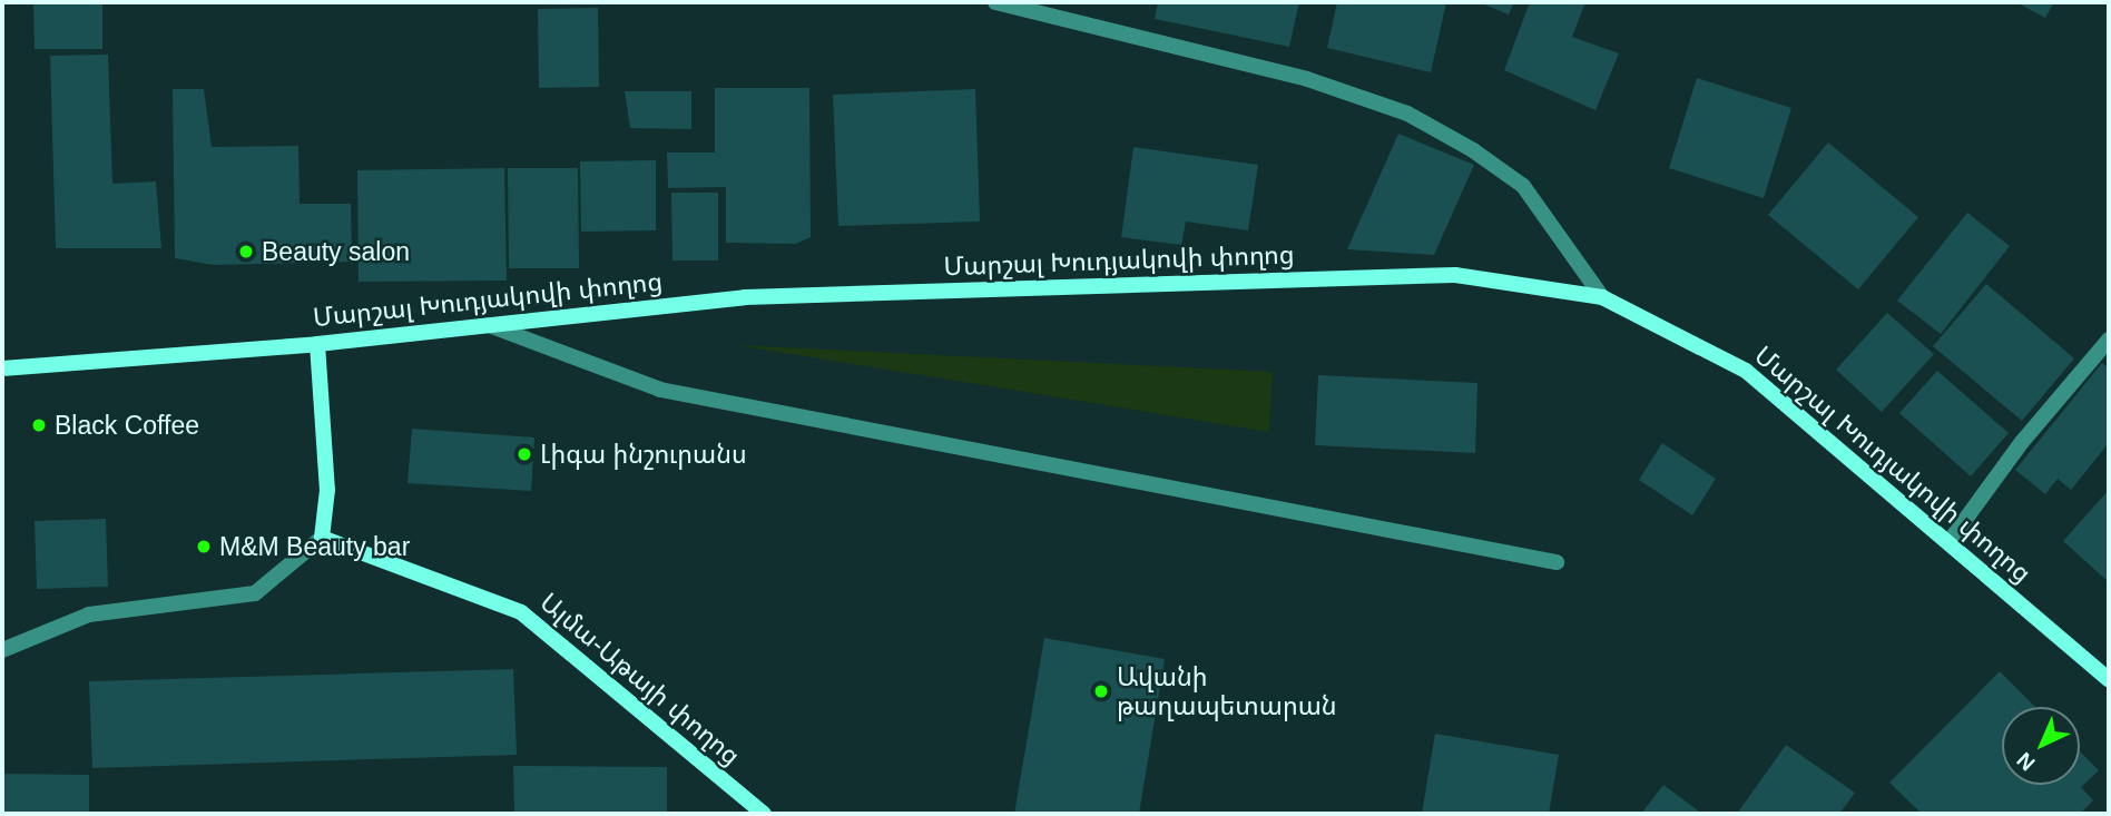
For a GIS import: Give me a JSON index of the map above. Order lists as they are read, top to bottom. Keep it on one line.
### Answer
{"streets":{"street":["Մարշալ Խուդյակովի փողոց","Ալմա-Աթայի փողոց"]},"places":["Beauty salon","Black Coffee","Լիգա ինշուրանս","M&M Beauty bar","Ավանի թաղապետարան"],"north":"bottom left"}
